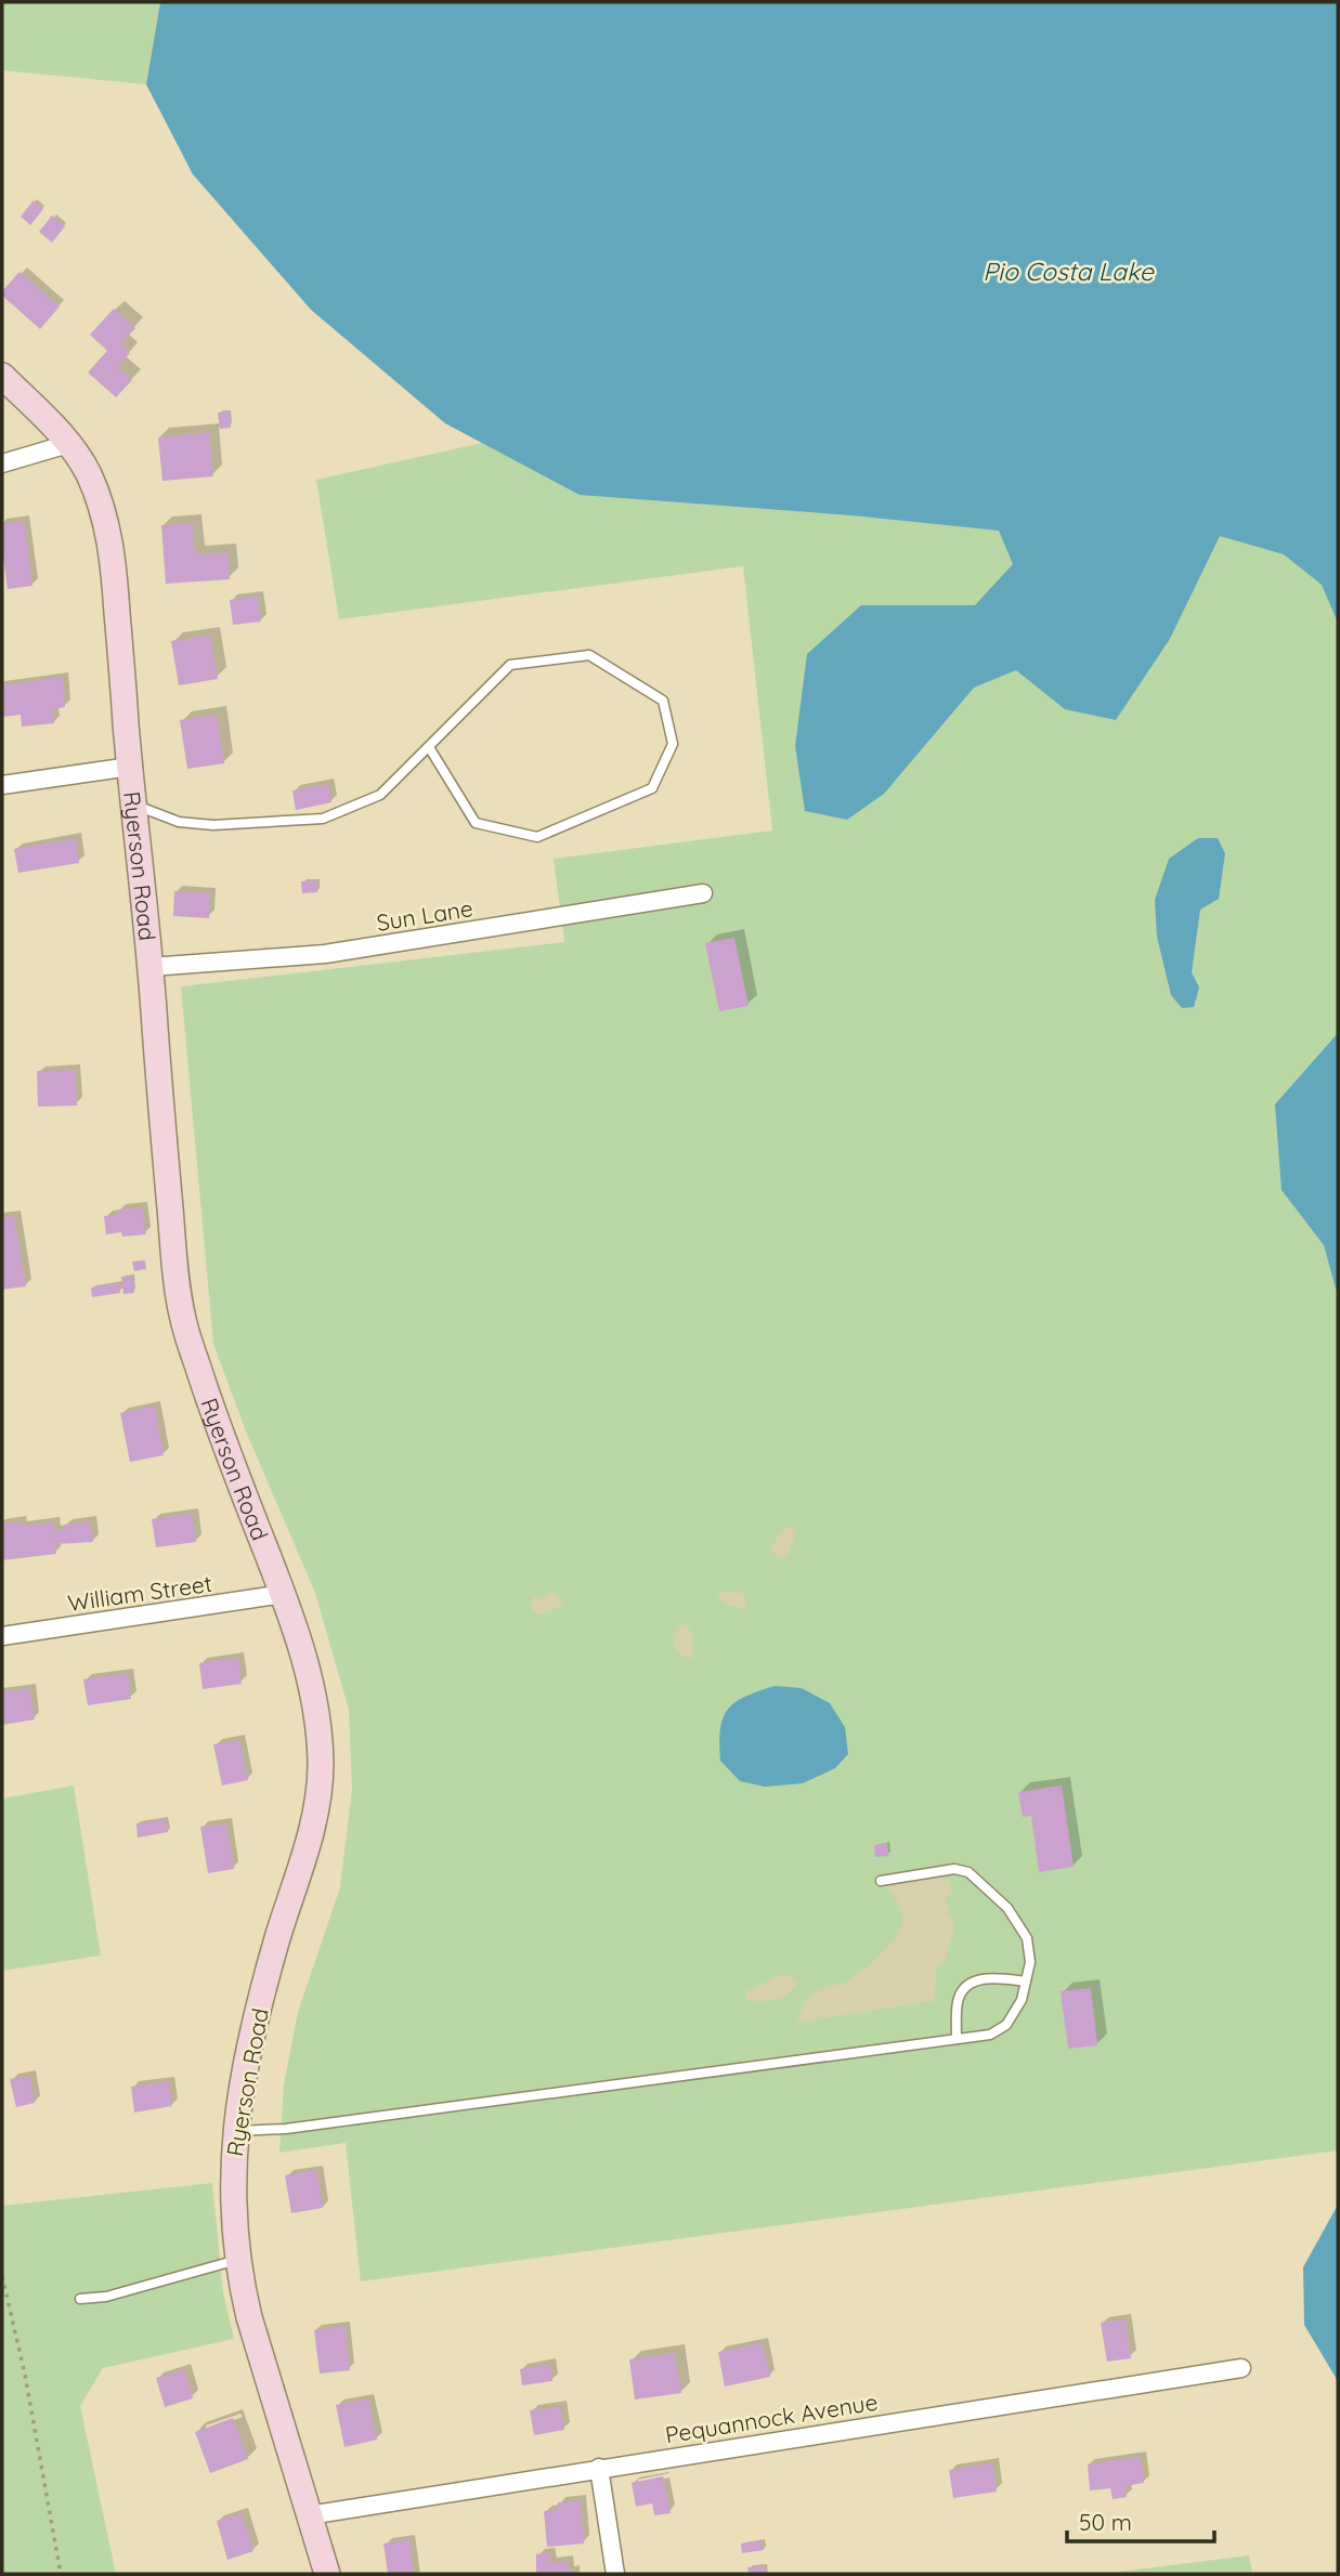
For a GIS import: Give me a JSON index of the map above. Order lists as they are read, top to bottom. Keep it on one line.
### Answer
{"streets":{"street":["Ryerson Road","Sun Lane","William Street","Pequannock Avenue"]},"crossings":[["Ryerson Road","Sun Lane"],["Ryerson Road","William Street"],["Ryerson Road","Pequannock Avenue"]],"water":["Pio Costa Lake"],"scale_bar":"50 m"}
